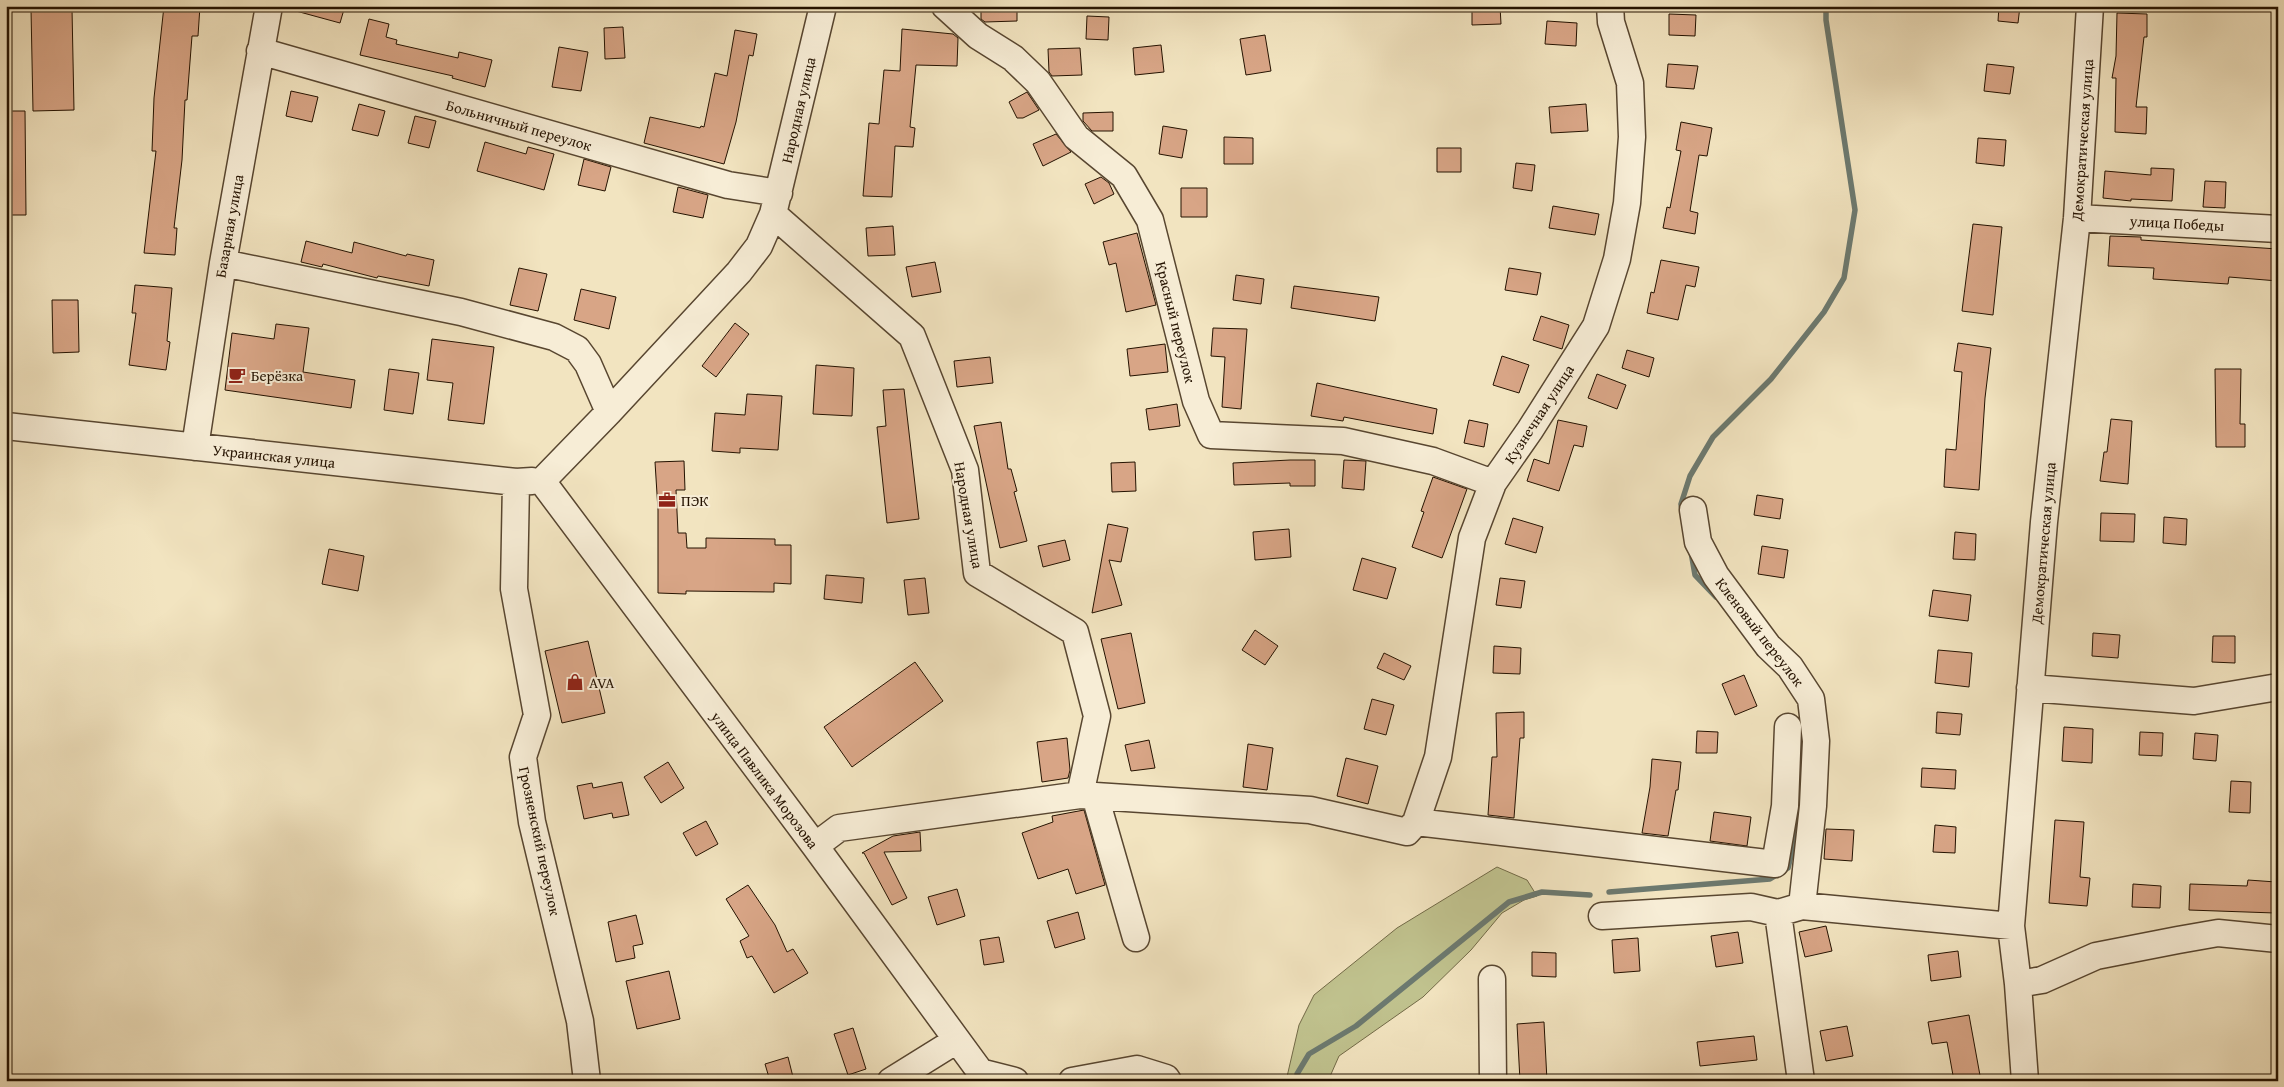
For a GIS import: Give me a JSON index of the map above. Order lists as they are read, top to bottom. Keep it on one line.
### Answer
{"streets":{"street":["Народная улица","Больничный переулок","Демократическая улица","улица Победы","Базарная улица","Красный переулок","Кузнечная улица","Украинская улица","Кленовый переулок","улица Павлика Морозова","Грозненский переулок"]},"crossings":[["Народная улица","Больничный переулок"],["Народная улица","Украинская улица"],["Народная улица","улица Павлика Морозова"],["Больничный переулок","Базарная улица"],["Демократическая улица","улица Победы"],["Базарная улица","Украинская улица"],["Красный переулок","Кузнечная улица"],["Украинская улица","улица Павлика Морозова"],["Украинская улица","Грозненский переулок"]],"places":{"cafe":["Берёзка"],"office":["ПЭК"],"shop":["AVA"]}}
